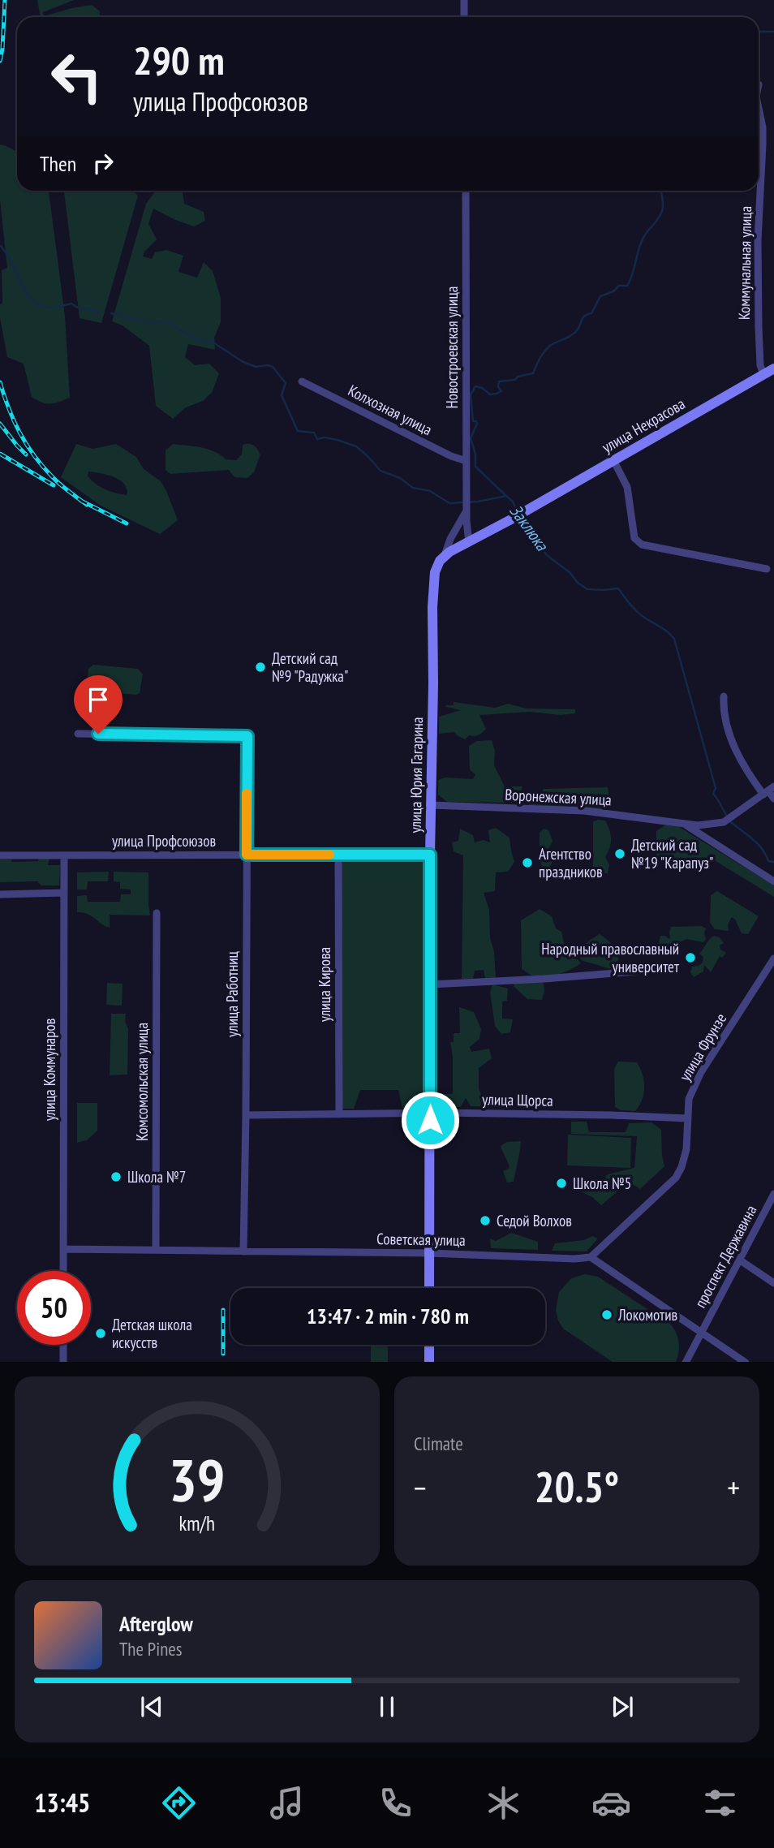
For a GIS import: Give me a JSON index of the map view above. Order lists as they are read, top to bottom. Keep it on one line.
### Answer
{"streets":{"main road":["улица Некрасова","улица Юрия Гагарина"],"street":["Коммунальная улица","Новостроевская улица","Колхозная улица","Воронежская улица","улица Профсоюзов","улица Кирова","улица Работниц","улица Фрунзе","улица Коммунаров","Комсомольская улица","улица Щорса","Советская улица","проспект Державина"]},"crossings":[["Коммунальная улица","улица Некрасова"],["Новостроевская улица","Колхозная улица"],["Новостроевская улица","улица Некрасова"],["Новостроевская улица","улица Юрия Гагарина"],["улица Юрия Гагарина","Воронежская улица"],["улица Юрия Гагарина","улица Профсоюзов"],["улица Юрия Гагарина","улица Щорса"],["улица Юрия Гагарина","Советская улица"],["улица Профсоюзов","улица Кирова"],["улица Профсоюзов","улица Работниц"],["улица Профсоюзов","улица Коммунаров"],["улица Кирова","улица Щорса"],["улица Работниц","улица Щорса"],["улица Работниц","Советская улица"],["улица Фрунзе","улица Щорса"],["улица Фрунзе","Советская улица"],["улица Коммунаров","Советская улица"],["Комсомольская улица","Советская улица"]],"water":["Заклюка"],"places":["Детский cад №9 \"Радужка\"","Детский сад №19 \"Карапуз\"","Агентство праздников","Народный православный университет","Школа №7","Школа №5","Седой Волхов","Локомотив","Детская школа искусств"],"page":{"turn":["290 m","улица Профсоюзов"],"then":"Then","limit":"50","trip":"13:47 · 2 min · 780 m","tile":"Climate","heat":["−","20.5°","+"],"song":["Afterglow","The Pines"],"tabs":"13:45","gauge":["39","km/h"]}}
